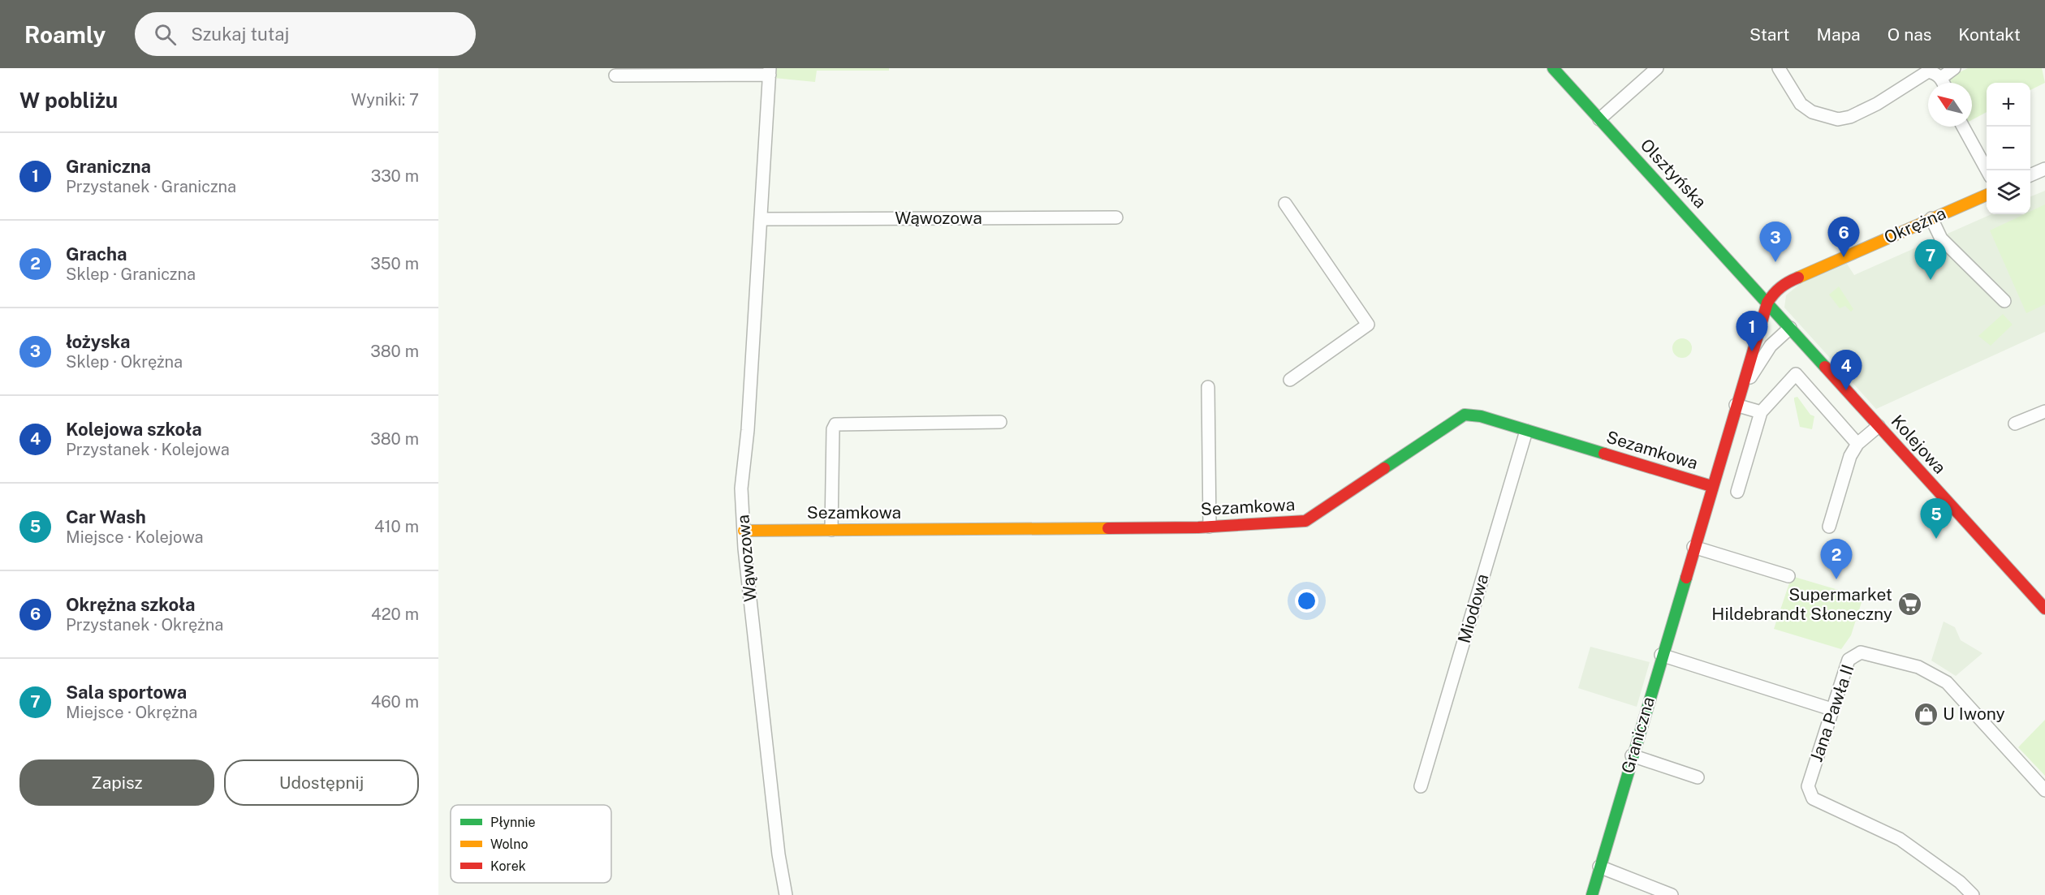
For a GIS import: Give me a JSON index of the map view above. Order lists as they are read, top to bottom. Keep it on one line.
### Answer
{"streets":{"street":["Olsztyńska","Wąwozowa","Okrężna","Kolejowa","Sezamkowa","Miodowa","Jana Pawła II","Graniczna"]},"crossings":[["Olsztyńska","Okrężna"],["Olsztyńska","Kolejowa"],["Olsztyńska","Graniczna"],["Wąwozowa","Sezamkowa"],["Okrężna","Kolejowa"],["Okrężna","Graniczna"],["Kolejowa","Graniczna"],["Sezamkowa","Miodowa"],["Sezamkowa","Graniczna"]],"places":{"supermarket":["Supermarket Hildebrandt Słoneczny"],"shop":["U Iwony"]},"legend":["Płynnie","Wolno","Korek"],"north":"top left","page":{"header":"Roamly","search":"Szukaj tutaj","nav":["Start","Mapa","O nas","Kontakt"],"heading":["W pobliżu","Wyniki: 7"],"map_buttons":["+","−"],"list":[{"mark":"1","name":"Graniczna","note":"Przystanek · Graniczna","value":"330 m"},{"mark":"2","name":"Gracha","note":"Sklep · Graniczna","value":"350 m"},{"mark":"3","name":"łożyska","note":"Sklep · Okrężna","value":"380 m"},{"mark":"4","name":"Kolejowa szkoła","note":"Przystanek · Kolejowa","value":"380 m"},{"mark":"5","name":"Car Wash","note":"Miejsce · Kolejowa","value":"410 m"},{"mark":"6","name":"Okrężna szkoła","note":"Przystanek · Okrężna","value":"420 m"},{"mark":"7","name":"Sala sportowa","note":"Miejsce · Okrężna","value":"460 m"}],"pins":["6","3","7","1","4","5","2"],"buttons":["Zapisz","Udostępnij"]}}
